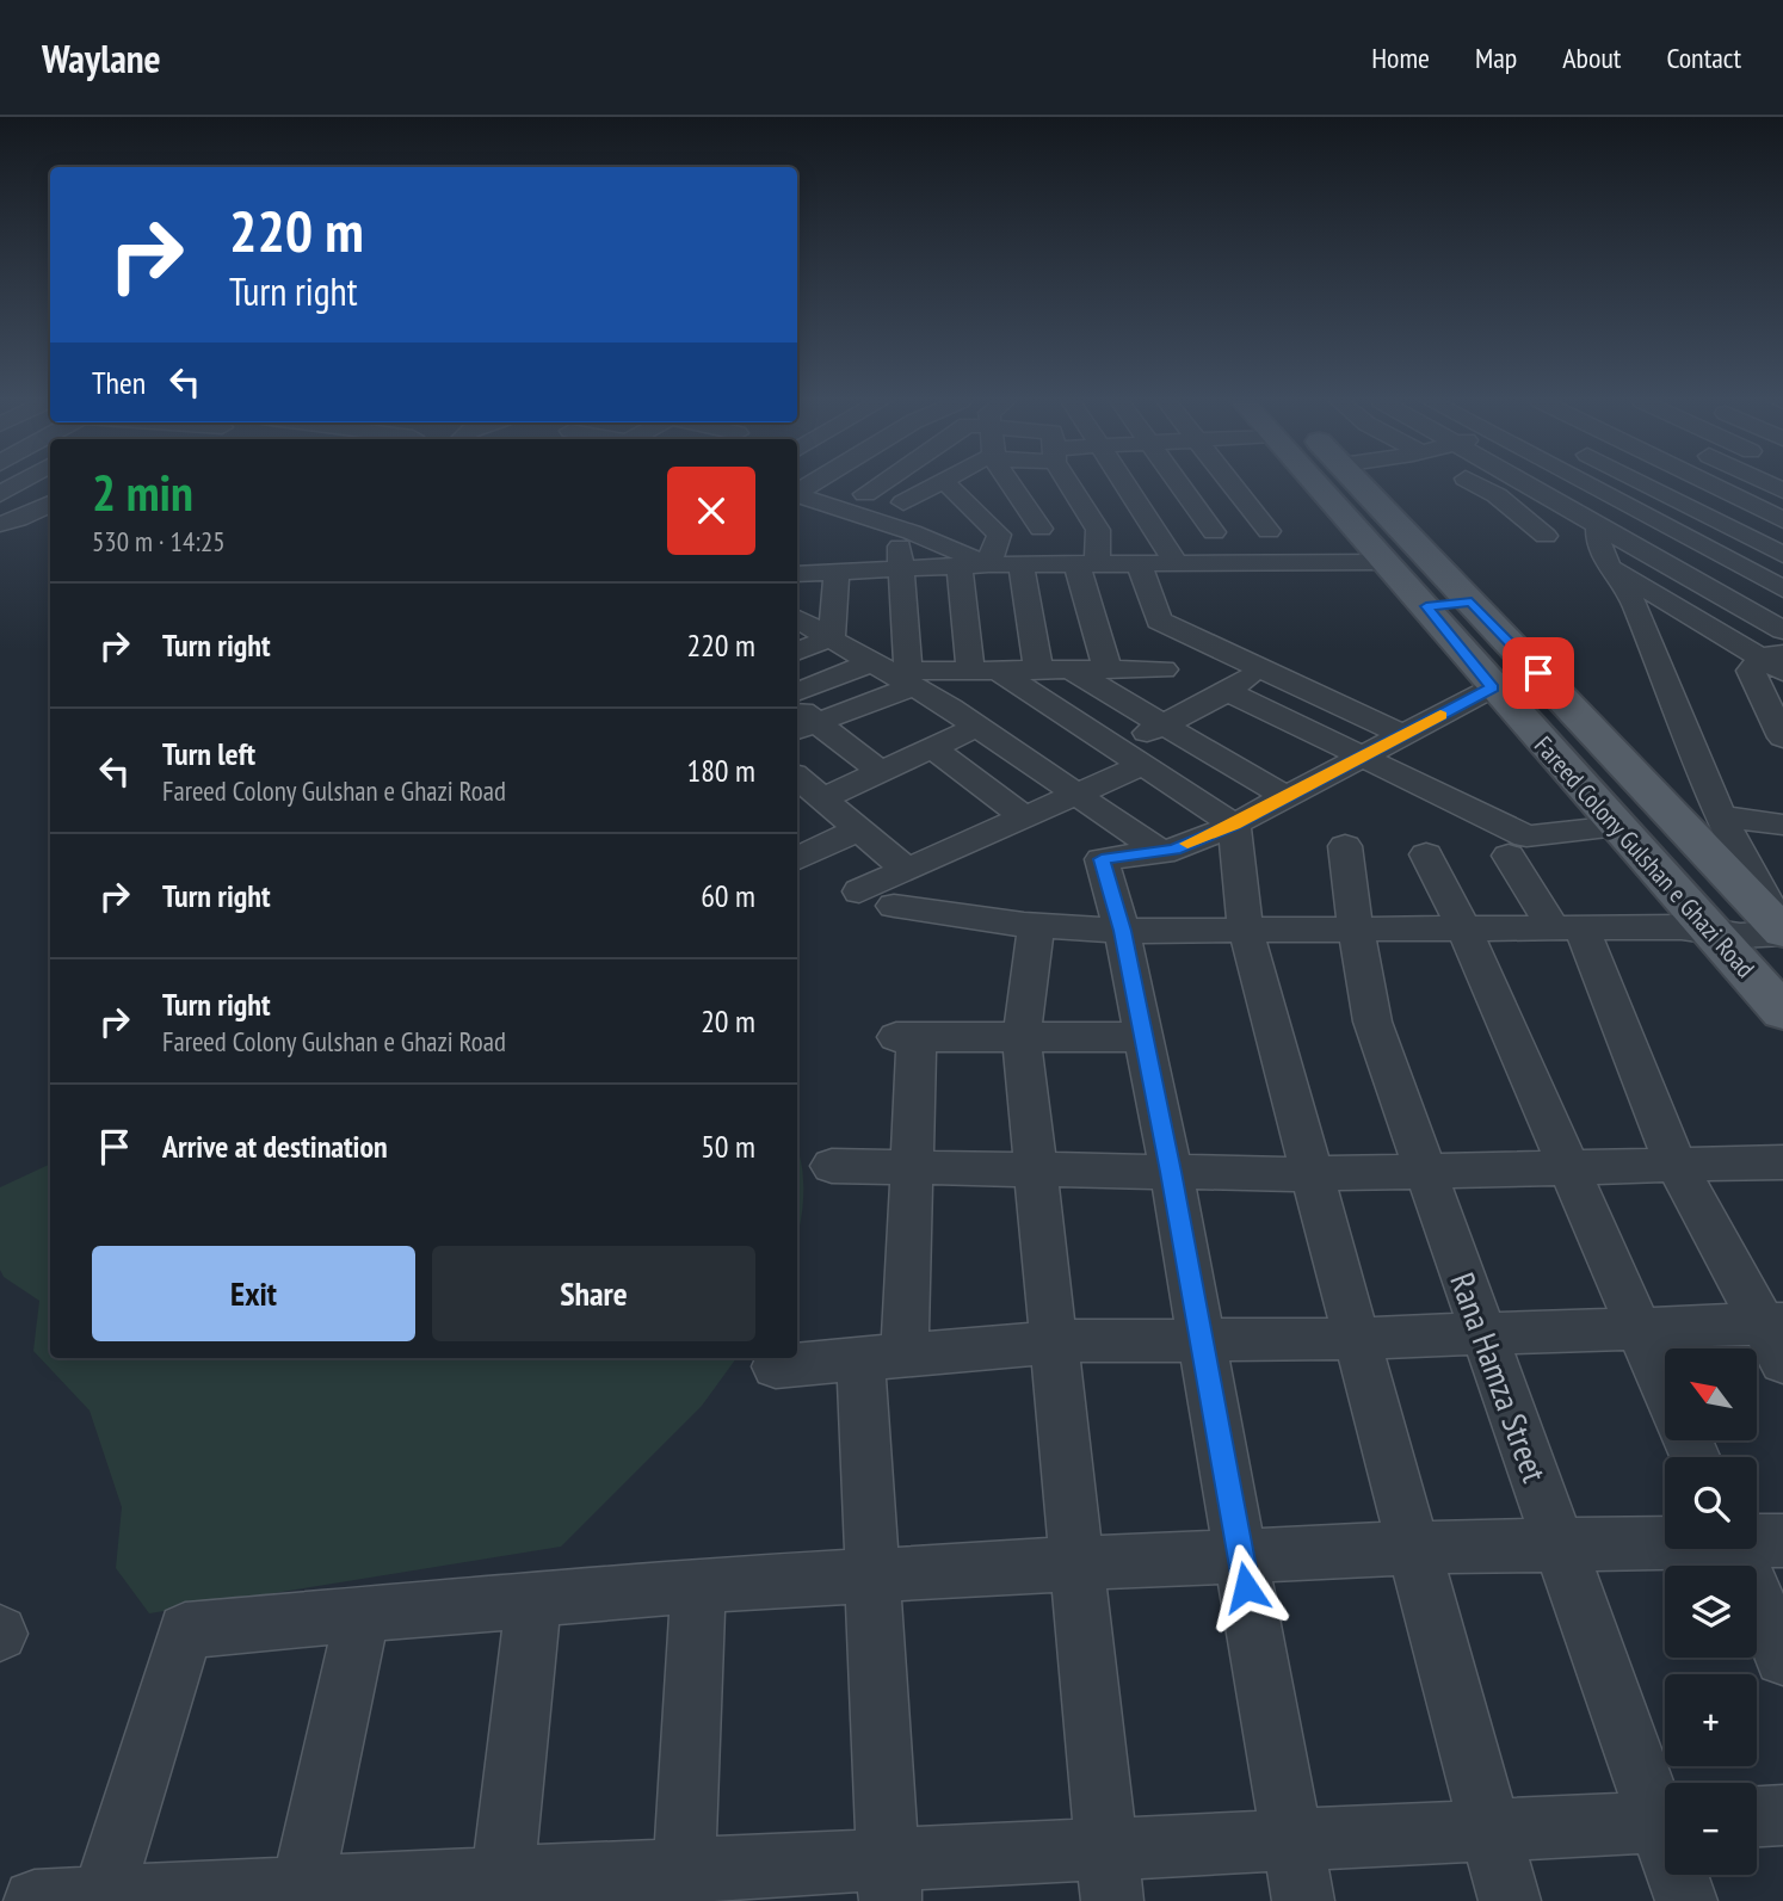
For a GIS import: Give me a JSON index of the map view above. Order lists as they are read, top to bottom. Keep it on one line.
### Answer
{"streets":{"main road":["Fareed Colony Gulshan e Ghazi Road"],"street":["Rana Hamza Street"]},"north":"top left","page":{"header":"Waylane","nav":["Home","Map","About","Contact"],"turn":["220 m","Turn right"],"then":"Then","heading":["2 min","530 m · 14:25"],"list":[{"name":"Turn right","value":"220 m"},{"name":"Turn left","note":"Fareed Colony Gulshan e Ghazi Road","value":"180 m"},{"name":"Turn right","value":"60 m"},{"name":"Turn right","note":"Fareed Colony Gulshan e Ghazi Road","value":"20 m"},{"name":"Arrive at destination","value":"50 m"}],"buttons":["Exit","Share"],"map_buttons":["+","−"]}}
